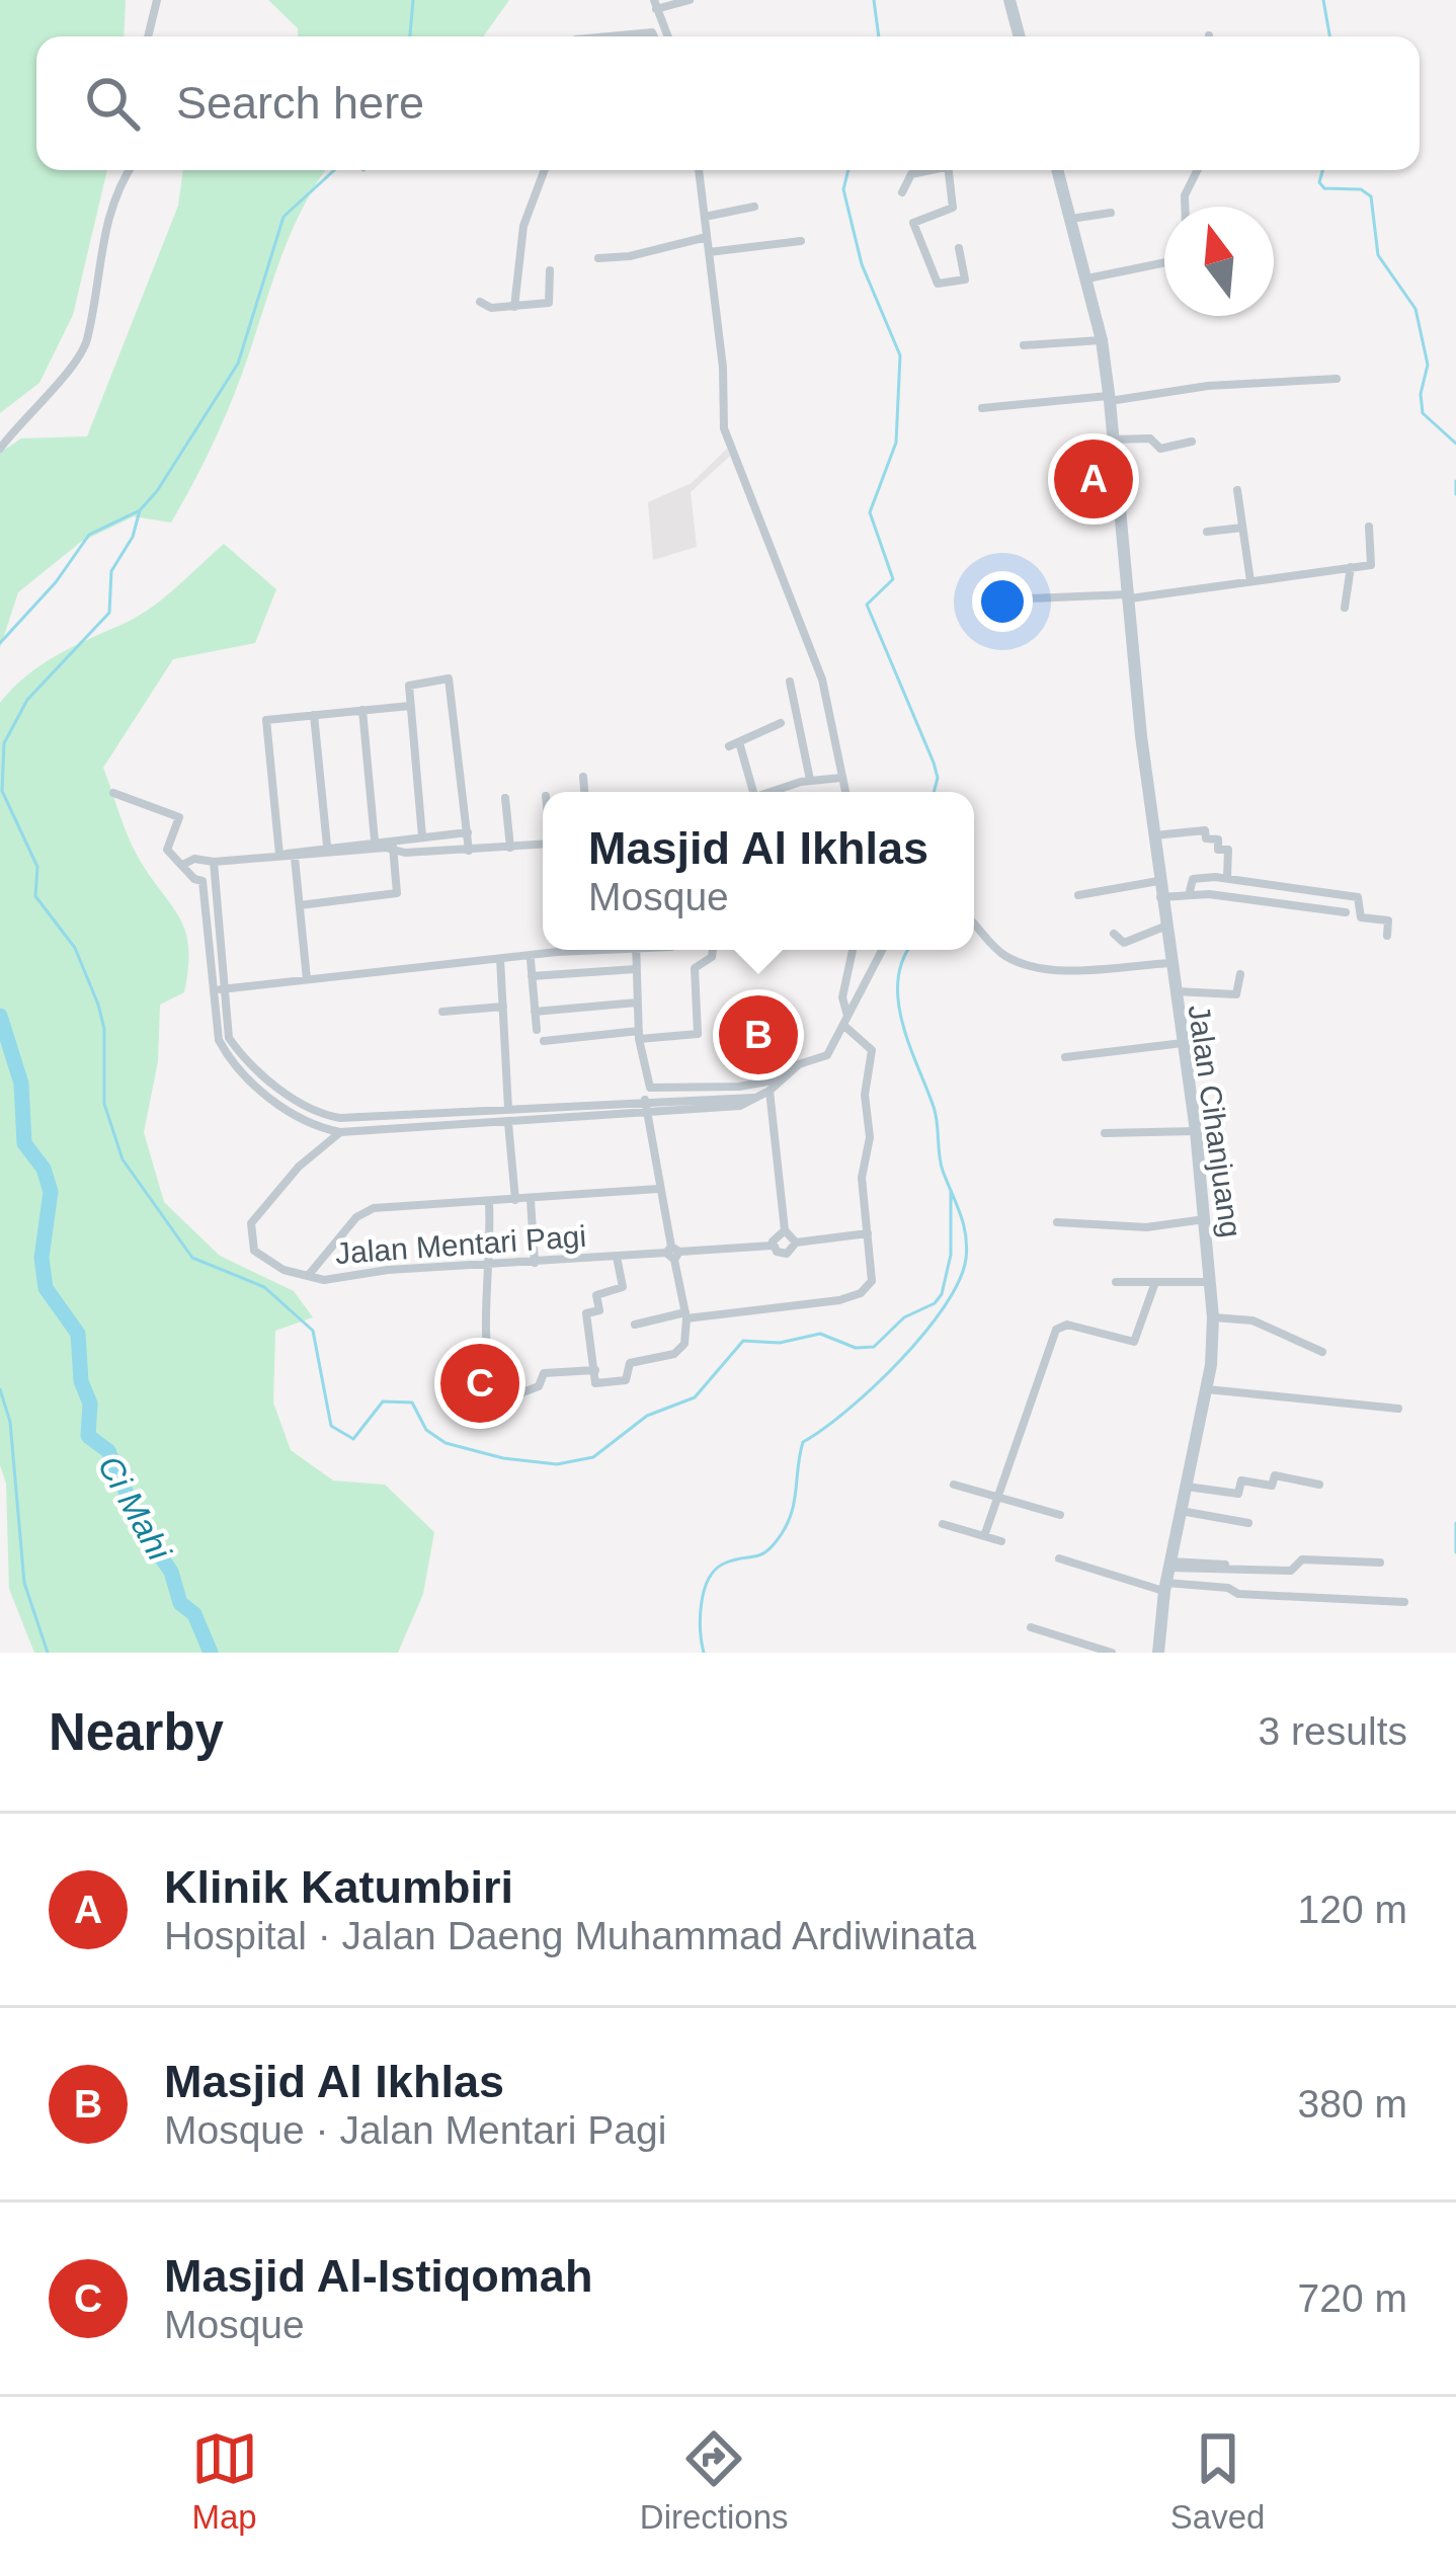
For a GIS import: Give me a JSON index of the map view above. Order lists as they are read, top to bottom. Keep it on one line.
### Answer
{"streets":{"main road":["Jalan Cihanjuang"],"street":["Jalan Mentari Pagi"]},"water":["Ci Mahi"],"north":"top","page":{"search":"Search here","pins":["A","B","C"],"popup":["Masjid Al Ikhlas","Mosque"],"heading":["Nearby","3 results"],"list":[{"mark":"A","name":"Klinik Katumbiri","note":"Hospital · Jalan Daeng Muhammad Ardiwinata","value":"120 m"},{"mark":"B","name":"Masjid Al Ikhlas","note":"Mosque · Jalan Mentari Pagi","value":"380 m"},{"mark":"C","name":"Masjid Al-Istiqomah","note":"Mosque","value":"720 m"}],"nav":["Map","Directions","Saved"]}}
